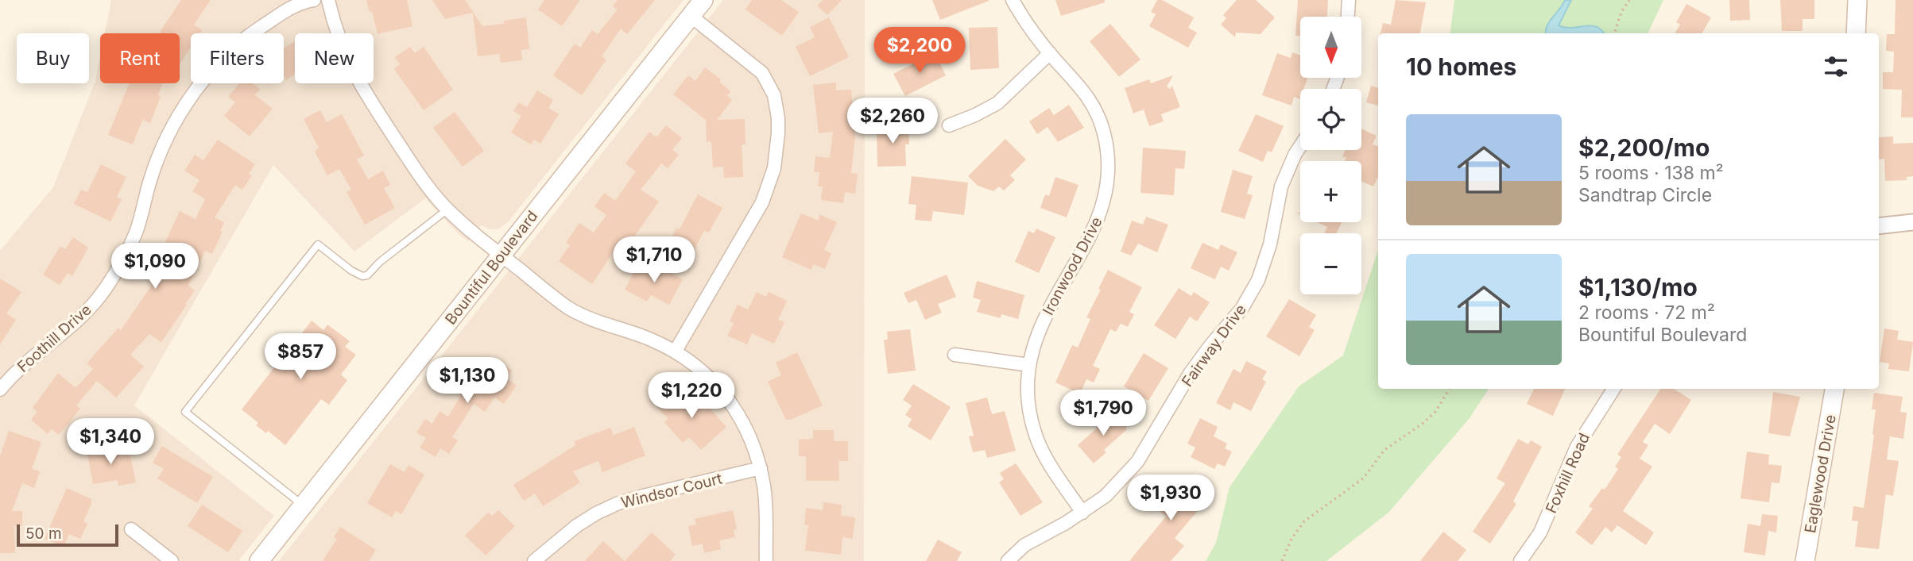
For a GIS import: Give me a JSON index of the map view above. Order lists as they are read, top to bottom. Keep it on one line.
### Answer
{"streets":{"main road":["Bountiful Boulevard","Eaglewood Drive"],"street":["Ironwood Drive","Foothill Drive","Fairway Drive","Foxhill Road","Windsor Court"]},"crossings":[["Ironwood Drive","Fairway Drive"]],"scale_bar":"50 m","north":"bottom","page":{"map_buttons":["+","−"],"price":["$2,200","$2,260","$1,710","$1,090","$857","$1,130","$1,220","$1,790","$1,340","$1,930"],"chip":["Buy","Rent","Filters","New"],"heading":"10 homes","list":[{"name":"$2,200/mo","note":"5 rooms · 138 m² · Sandtrap Circle"},{"name":"$1,130/mo","note":"2 rooms · 72 m² · Bountiful Boulevard"}],"scale":"50 m"}}
